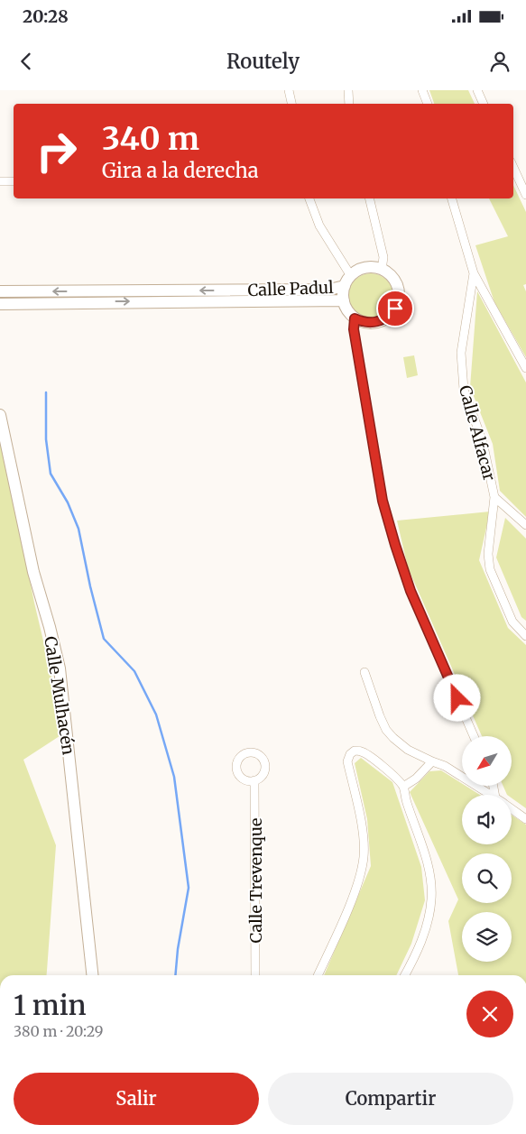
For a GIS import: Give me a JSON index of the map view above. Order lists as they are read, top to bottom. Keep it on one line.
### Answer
{"streets":{"street":["Calle Padul","Calle Alfacar","Calle Mulhacén","Calle Trevenque"]},"north":"bottom left","page":{"status":"20:28","header":"Routely","turn":["340 m","Gira a la derecha"],"heading":["1 min","380 m · 20:29"],"buttons":["Salir","Compartir"]}}
